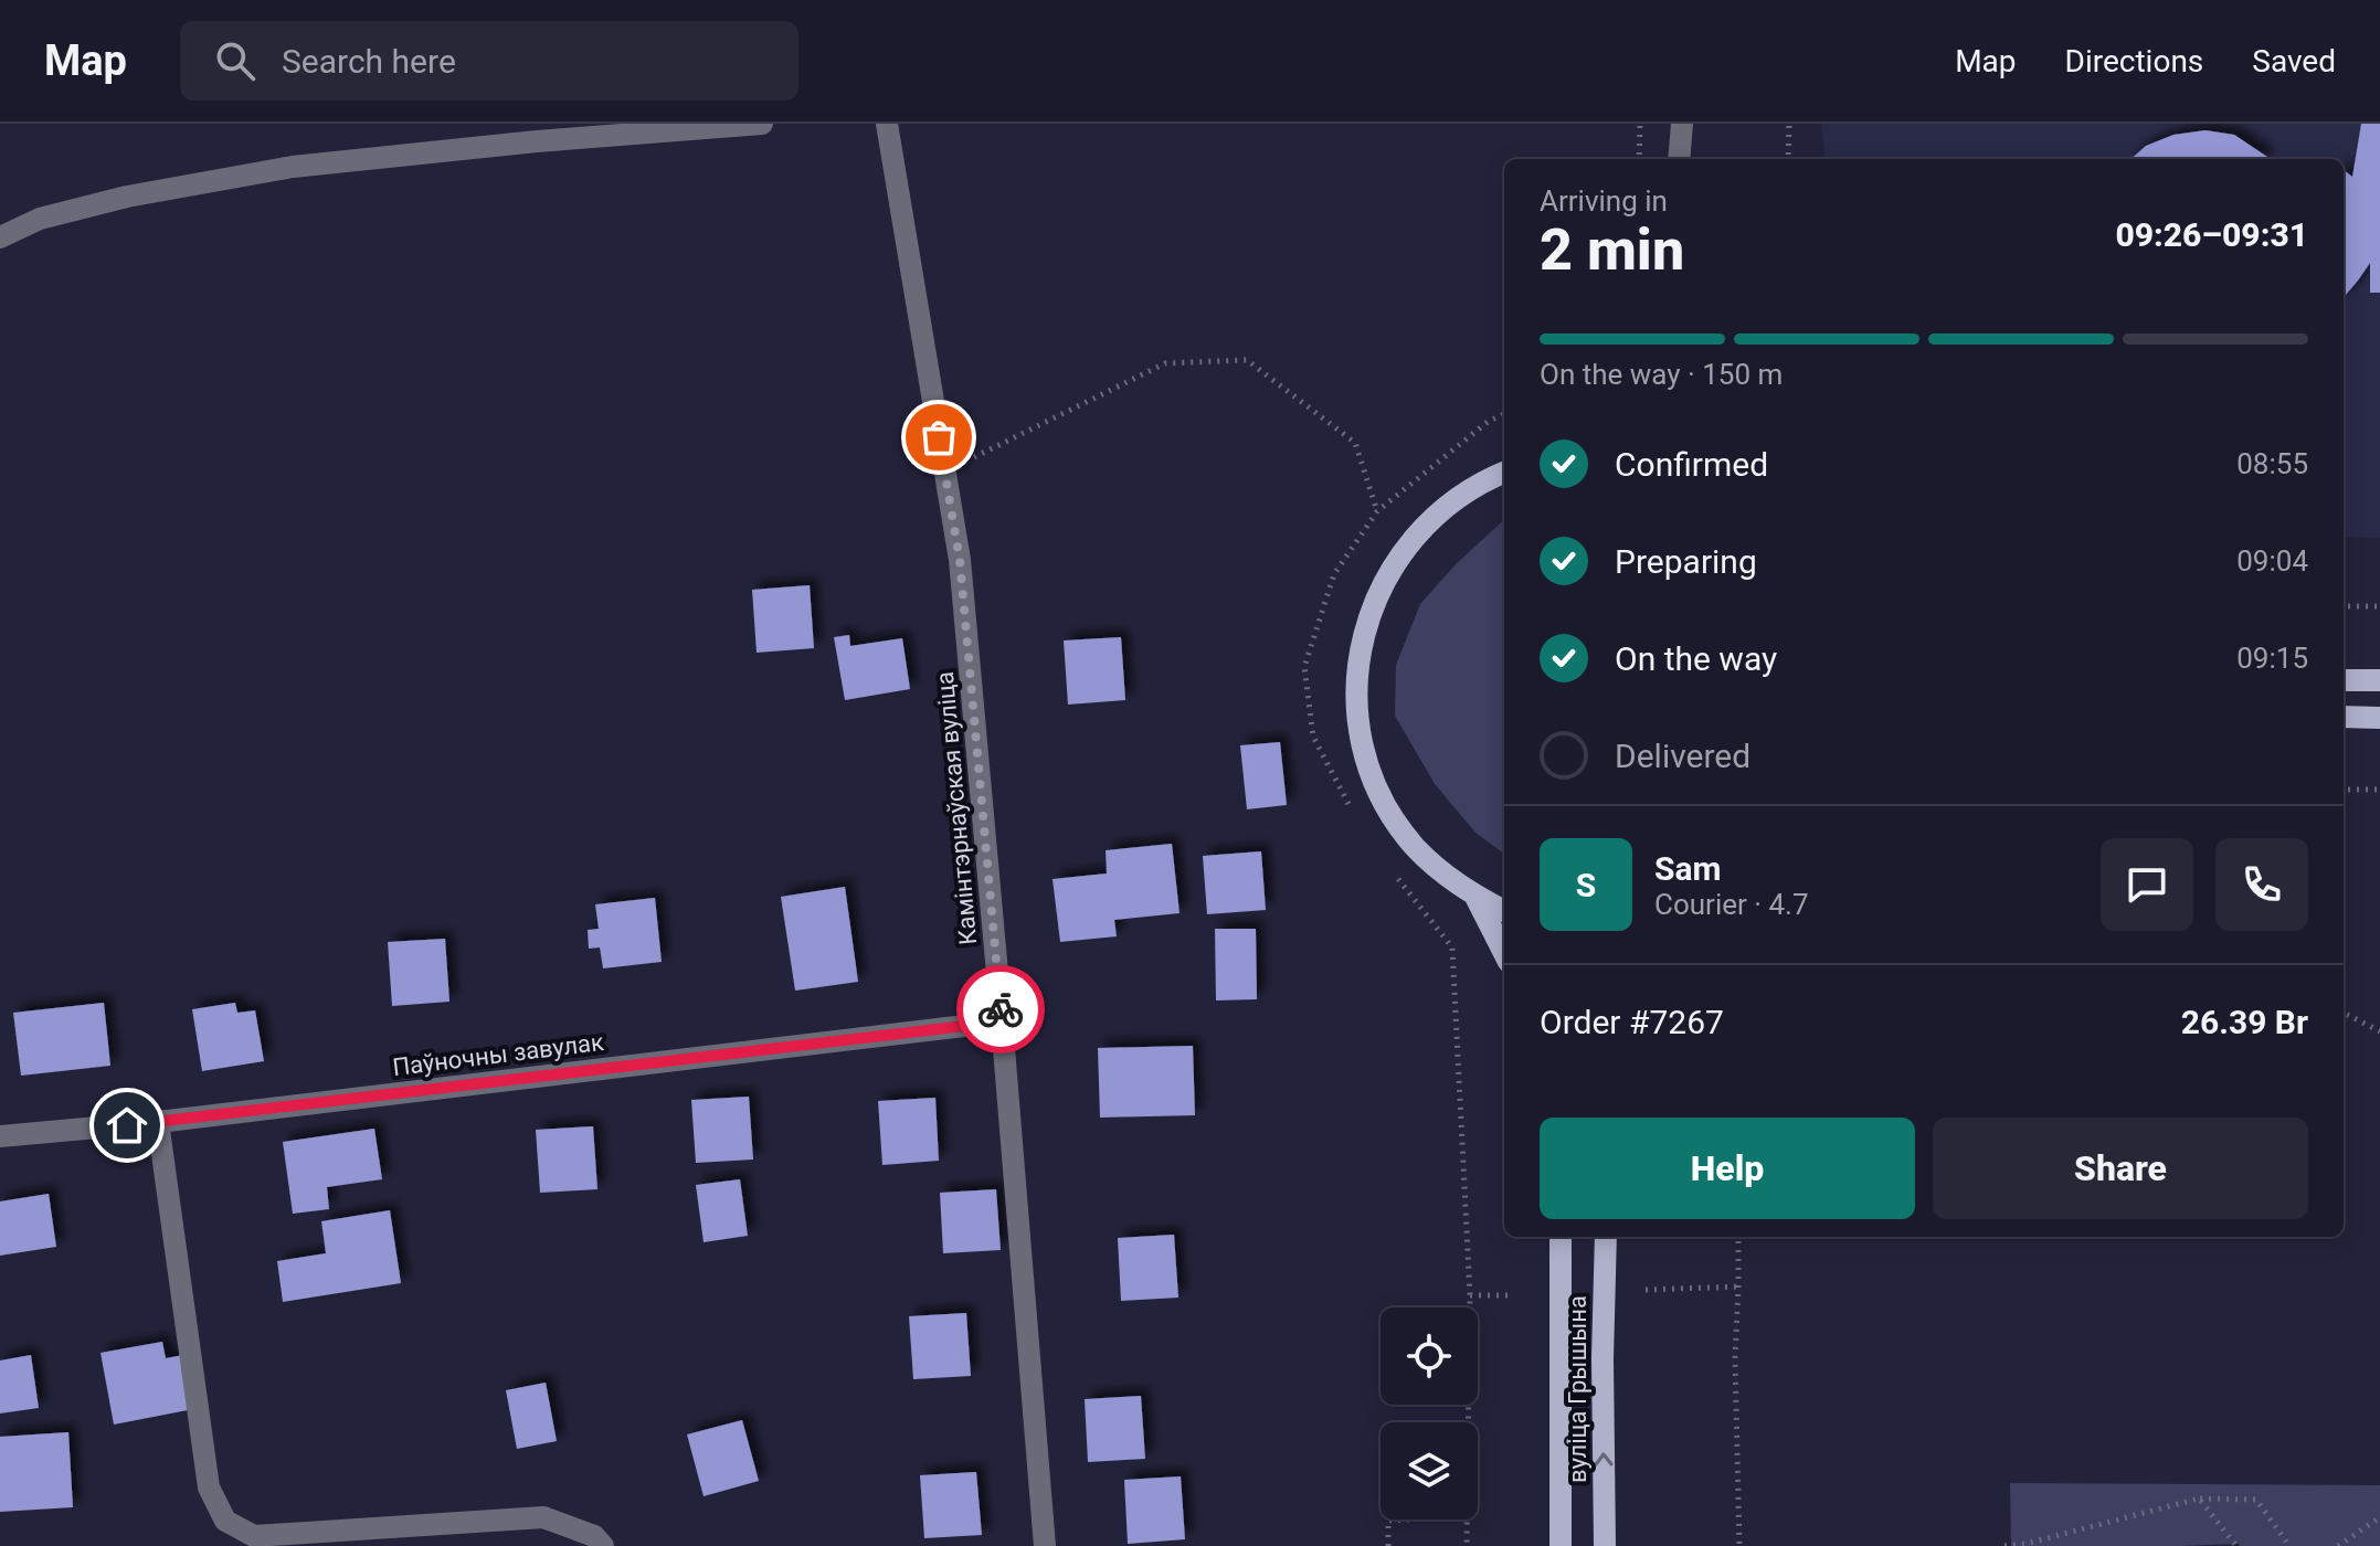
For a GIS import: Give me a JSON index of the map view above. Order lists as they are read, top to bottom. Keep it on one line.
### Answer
{"streets":{"main road":["вуліца Грышына"],"street":["Камінтэрнаўская вуліца","Паўночны завулак"]},"crossings":[["Камінтэрнаўская вуліца","Паўночны завулак"]],"page":{"header":"Map","search":"Search here","nav":["Map","Directions","Saved"],"heading":["2 min","Arriving in","09:26–09:31"],"panel":["Sam","Courier · 4.7","Order #7267","26.39 Br"],"bar":"On the way · 150 m","list":[["Confirmed","08:55"],["Preparing","09:04"],["On the way","09:15"],"Delivered"],"round":"S","buttons":["Help","Share"]}}
